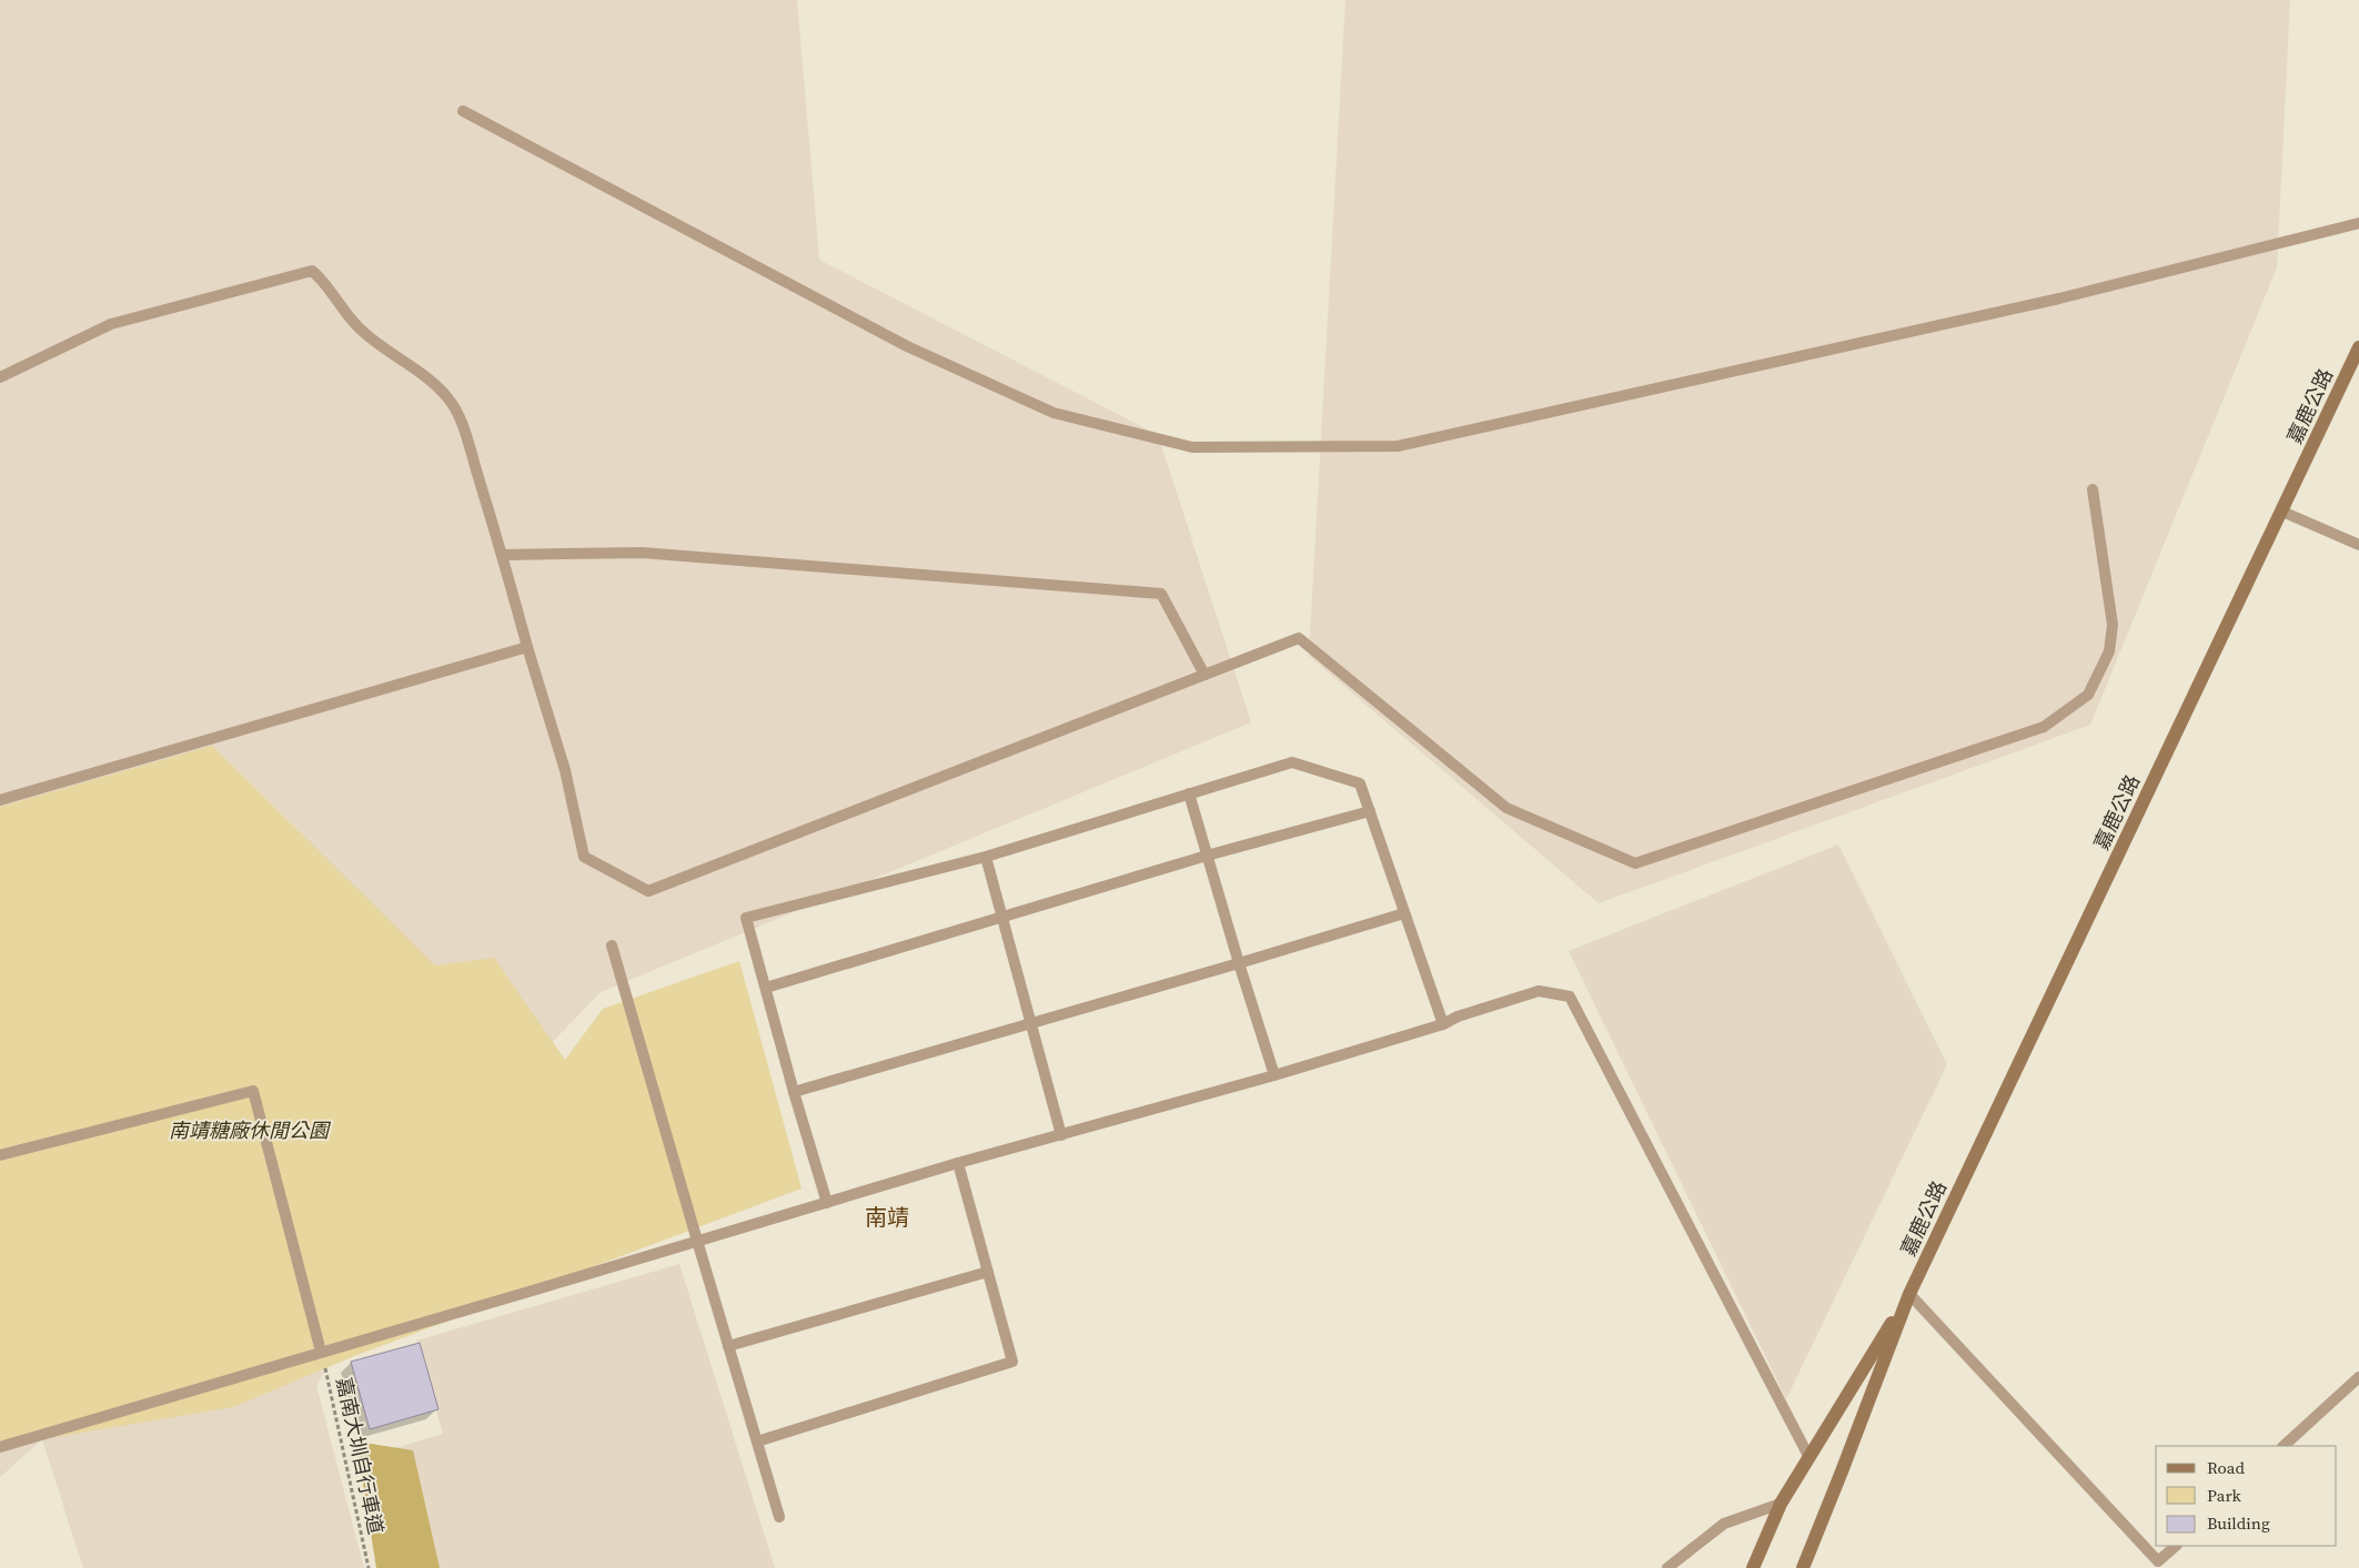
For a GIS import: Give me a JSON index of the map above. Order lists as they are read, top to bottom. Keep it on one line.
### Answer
{"streets":{"main road":["嘉鹿公路"],"path":["嘉南大圳自行車道"]},"districts":["南靖"],"parks":["南靖糖廠休閒公園"],"legend":["Road","Park","Building"]}
